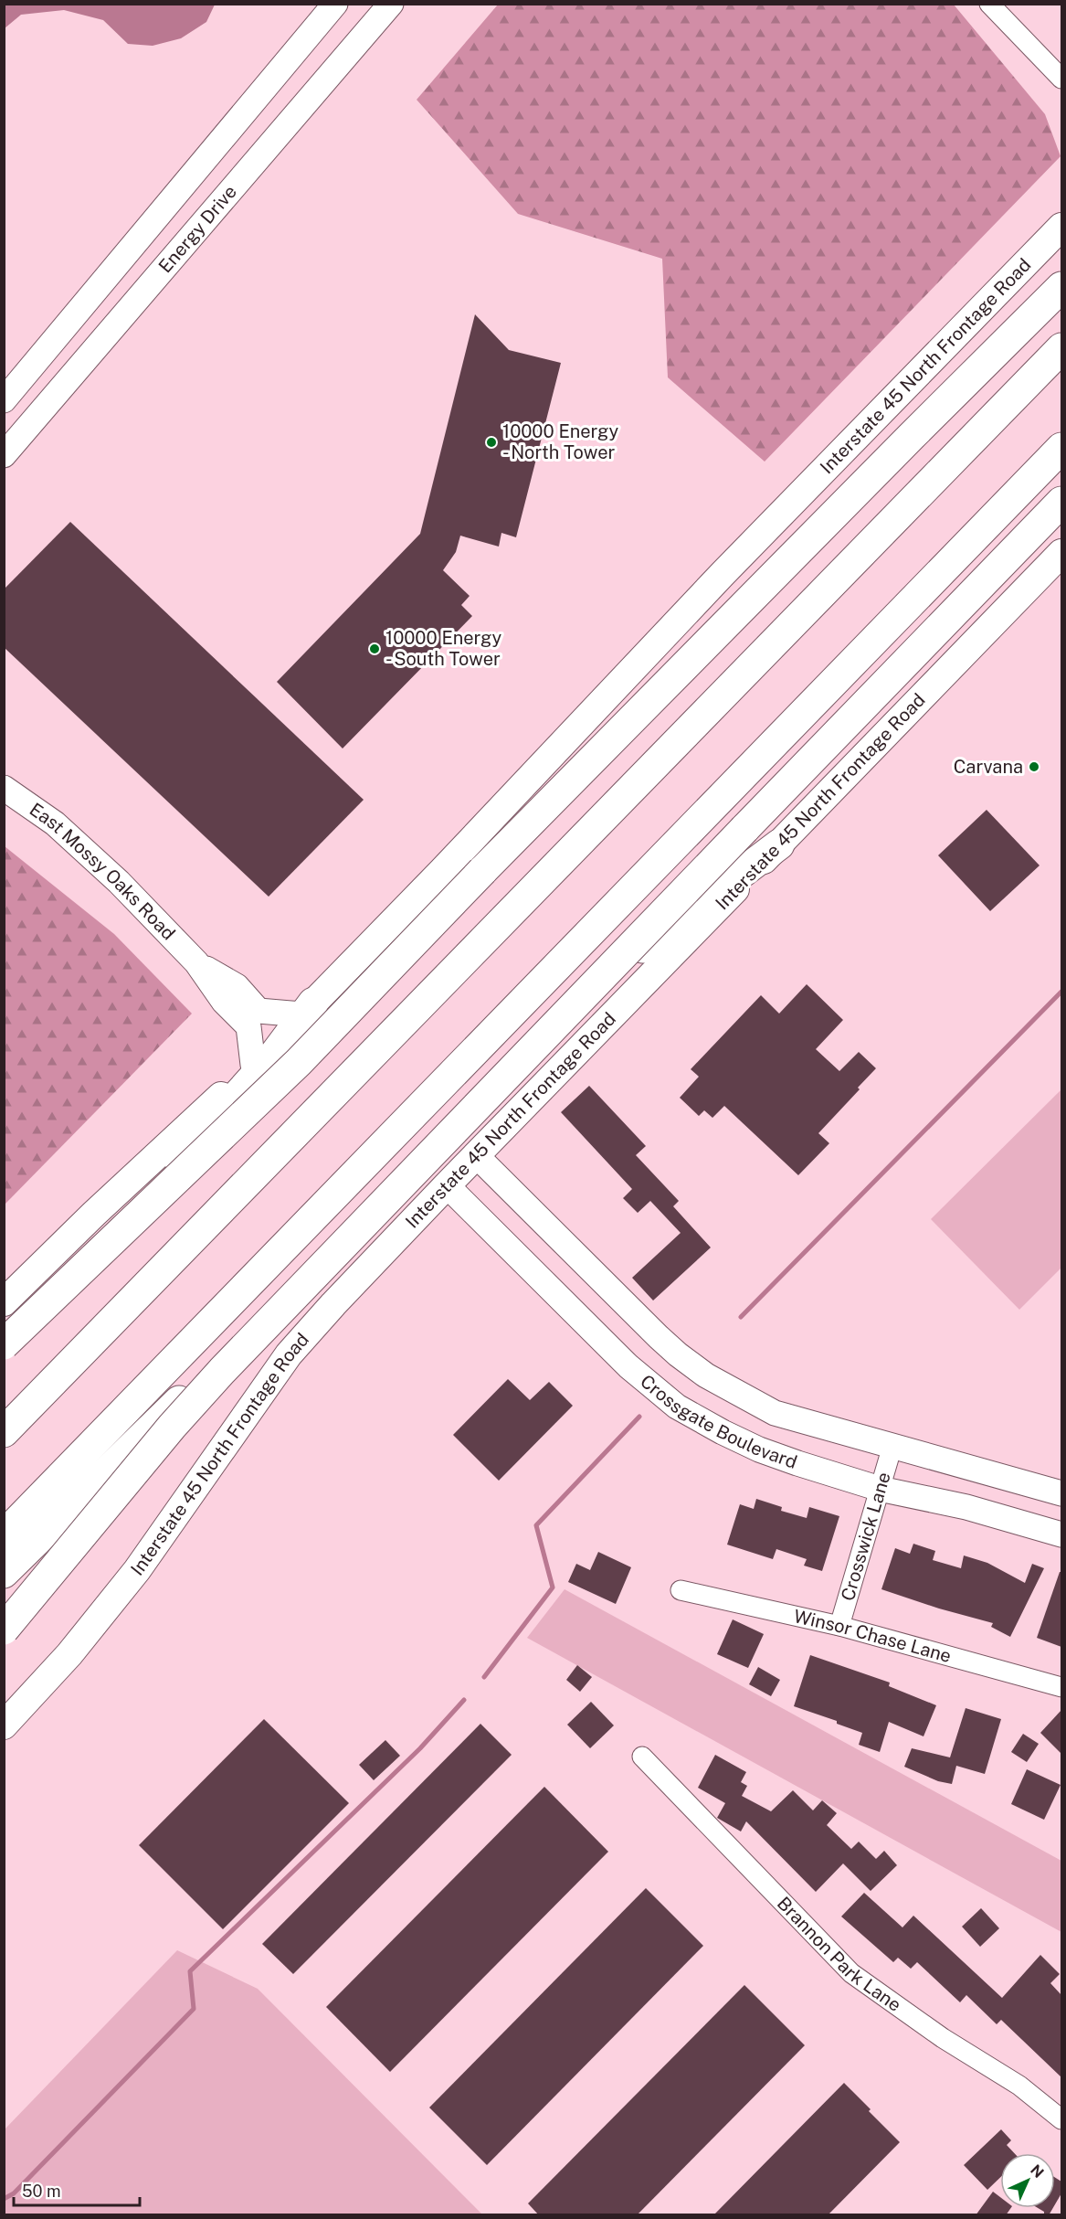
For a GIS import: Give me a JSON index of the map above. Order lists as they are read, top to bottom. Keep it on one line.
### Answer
{"streets":{"main road":["Interstate 45 North Frontage Road"],"street":["Energy Drive","East Mossy Oaks Road","Crossgate Boulevard","Crosswick Lane","Winsor Chase Lane","Brannon Park Lane"]},"crossings":[["Interstate 45 North Frontage Road","East Mossy Oaks Road"],["Interstate 45 North Frontage Road","Crossgate Boulevard"],["Crossgate Boulevard","Crosswick Lane"],["Crosswick Lane","Winsor Chase Lane"]],"places":["10000 Energy - North Tower","10000 Energy - South Tower","Carvana"],"scale_bar":"50 m","north":"top right"}
